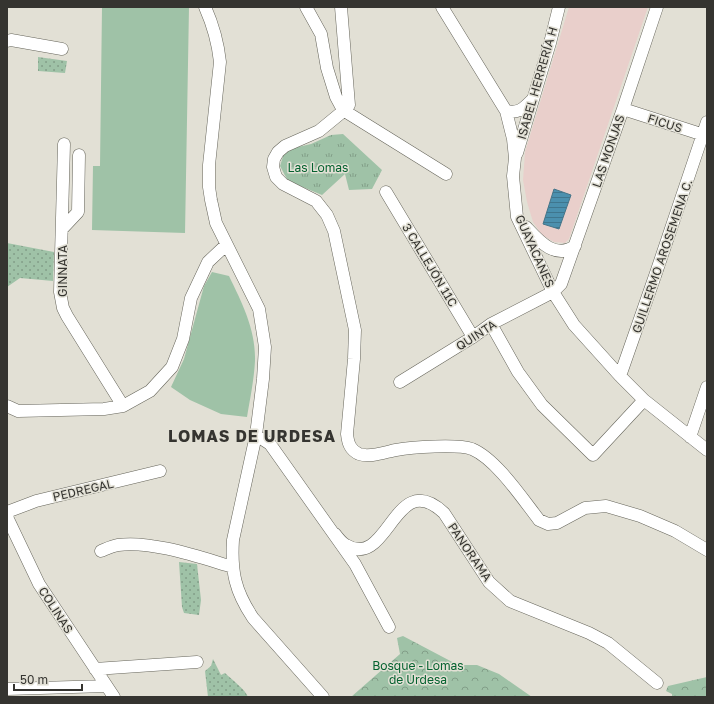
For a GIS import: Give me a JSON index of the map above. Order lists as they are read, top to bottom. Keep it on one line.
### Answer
{"streets":{"street":["ISABEL HERRERÍA H","FICUS","LAS MONJAS","GUAYACANES","GUILLERMO AROSEMENA C.","3 CALLEJÓN 11C","GINNATA","QUINTA","PEDREGAL","PANORAMA","COLINAS"]},"crossings":[["ISABEL HERRERÍA H","GUAYACANES"],["FICUS","LAS MONJAS"],["FICUS","GUILLERMO AROSEMENA C."],["LAS MONJAS","GUAYACANES"],["LAS MONJAS","QUINTA"],["GUAYACANES","GUILLERMO AROSEMENA C."],["GUAYACANES","QUINTA"],["3 CALLEJÓN 11C","QUINTA"]],"districts":["LOMAS DE URDESA"],"parks":["Las Lomas","Bosque - Lomas de Urdesa"],"scale_bar":"50 m"}
